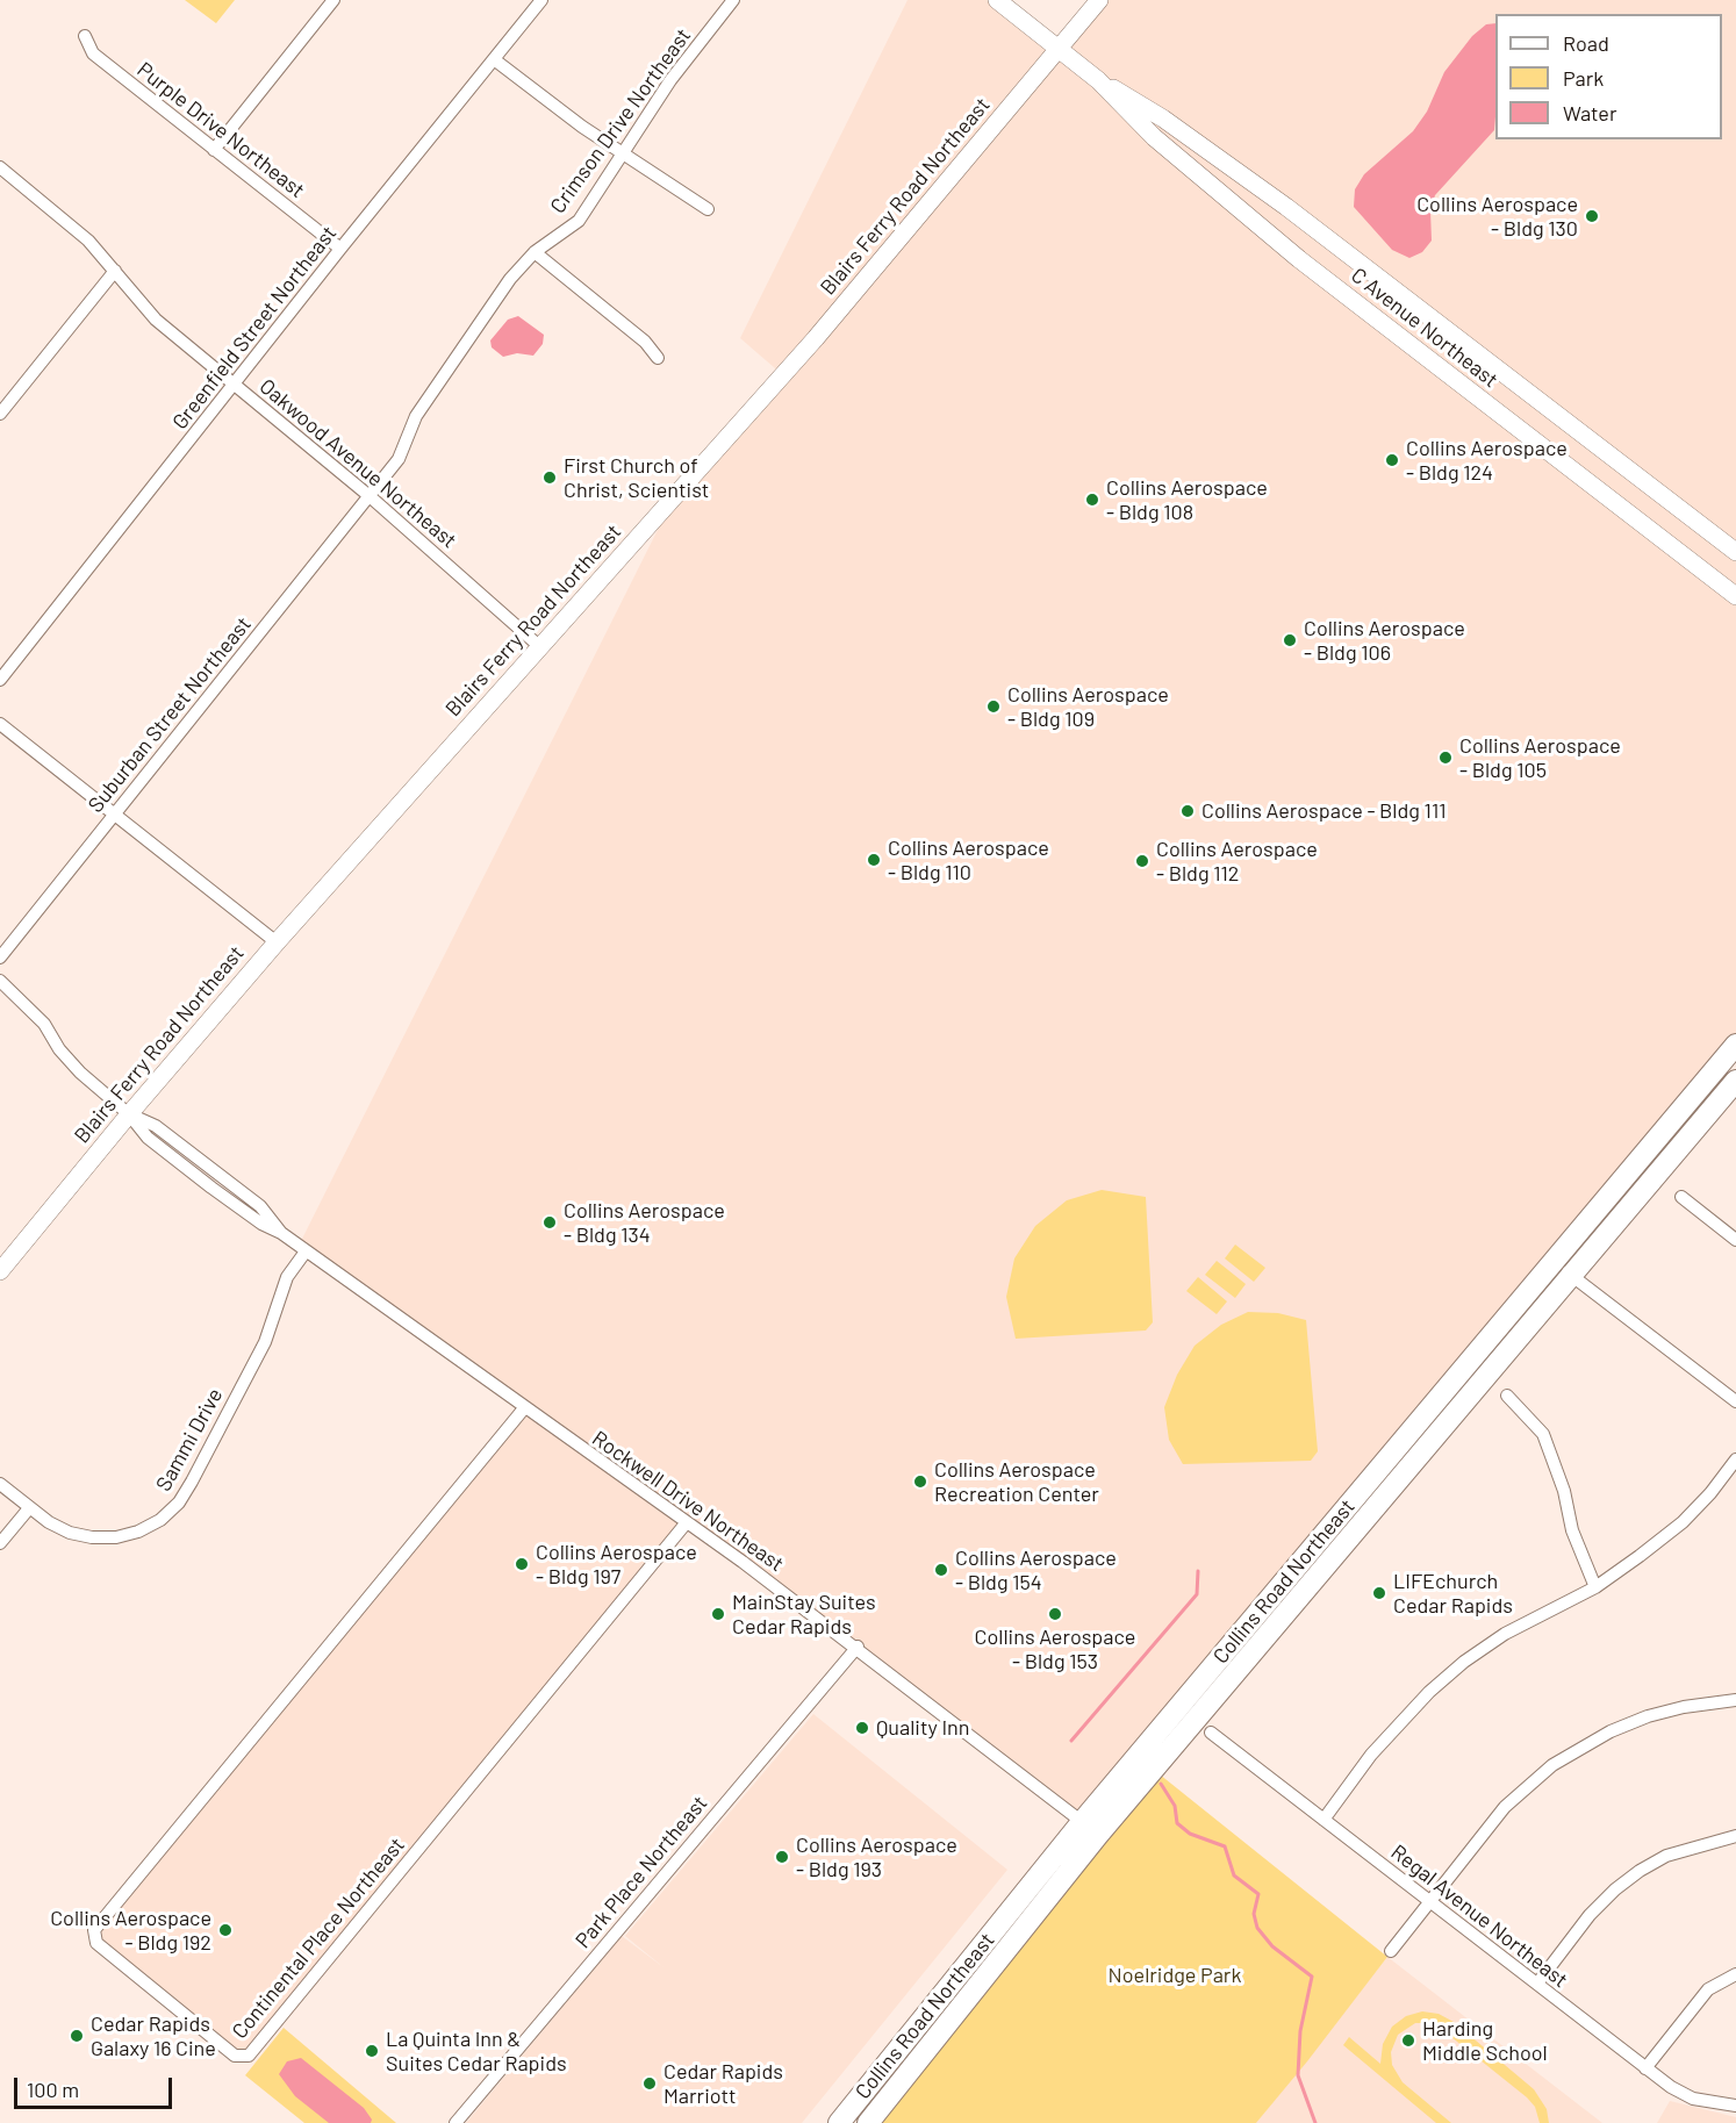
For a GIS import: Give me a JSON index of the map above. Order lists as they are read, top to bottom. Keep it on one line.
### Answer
{"streets":{"highway":["Collins Road Northeast"],"main road":["Blairs Ferry Road Northeast","C Avenue Northeast"],"street":["Crimson Drive Northeast","Purple Drive Northeast","Greenfield Street Northeast","Oakwood Avenue Northeast","Suburban Street Northeast","Sammi Drive","Rockwell Drive Northeast","Park Place Northeast","Regal Avenue Northeast","Continental Place Northeast"]},"crossings":[["Crimson Drive Northeast","Oakwood Avenue Northeast"],["Crimson Drive Northeast","Suburban Street Northeast"],["Purple Drive Northeast","Greenfield Street Northeast"],["Blairs Ferry Road Northeast","C Avenue Northeast"],["Blairs Ferry Road Northeast","Oakwood Avenue Northeast"],["Blairs Ferry Road Northeast","Rockwell Drive Northeast"],["Greenfield Street Northeast","Oakwood Avenue Northeast"],["Oakwood Avenue Northeast","Suburban Street Northeast"],["Sammi Drive","Rockwell Drive Northeast"],["Rockwell Drive Northeast","Collins Road Northeast"],["Rockwell Drive Northeast","Park Place Northeast"],["Rockwell Drive Northeast","Continental Place Northeast"]],"parks":["Noelridge Park"],"places":["Collins Aerospace - Bldg 130","Collins Aerospace - Bldg 124","First Church of Christ, Scientist","Collins Aerospace - Bldg 108","Collins Aerospace - Bldg 106","Collins Aerospace - Bldg 109","Collins Aerospace - Bldg 105","Collins Aerospace - Bldg 111","Collins Aerospace - Bldg 110","Collins Aerospace - Bldg 112","Collins Aerospace - Bldg 134","Collins Aerospace Recreation Center","Collins Aerospace - Bldg 197","Collins Aerospace - Bldg 154","LIFEchurch Cedar Rapids","MainStay Suites Cedar Rapids","Collins Aerospace - Bldg 153","Quality Inn","Collins Aerospace - Bldg 193","Collins Aerospace - Bldg 192","Cedar Rapids Galaxy 16 Cine","Harding Middle School","La Quinta Inn & Suites Cedar Rapids","Cedar Rapids Marriott"],"legend":["Road","Park","Water"],"scale_bar":"100 m"}
